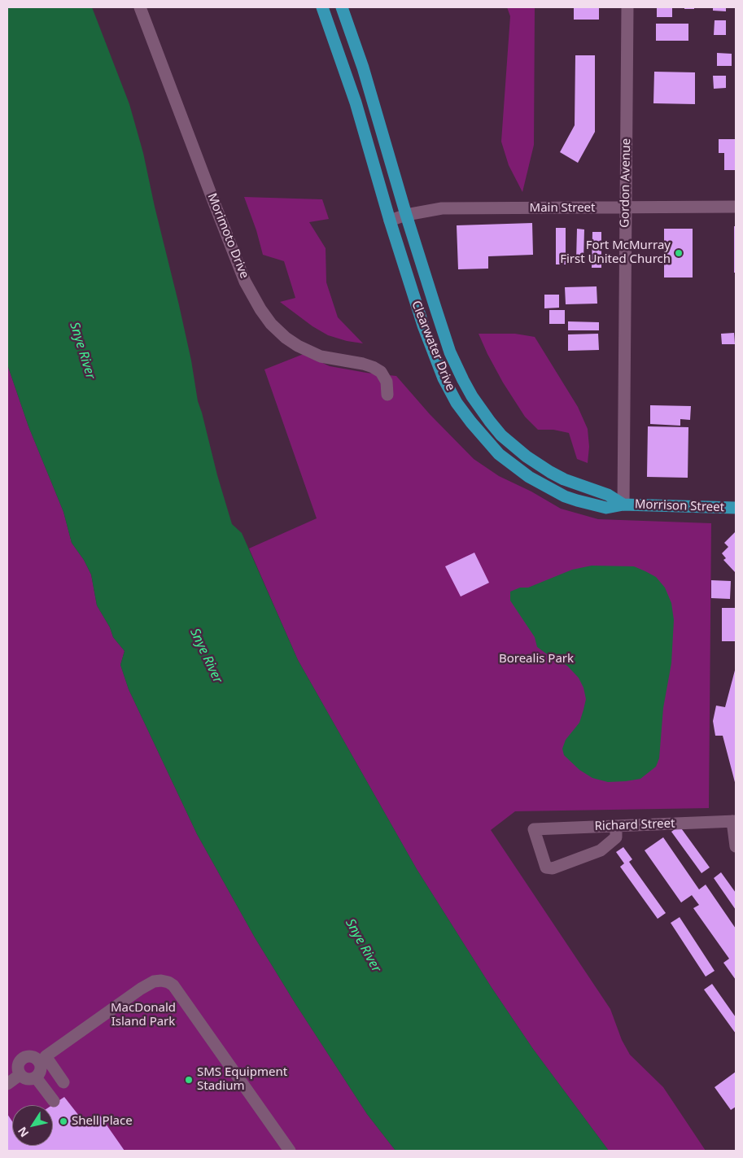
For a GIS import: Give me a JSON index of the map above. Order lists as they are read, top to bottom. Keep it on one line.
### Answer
{"streets":{"main road":["Clearwater Drive","Morrison Street"],"street":["Gordon Avenue","Main Street","Morimoto Drive","Richard Street"]},"crossings":[["Gordon Avenue","Main Street"],["Gordon Avenue","Clearwater Drive"],["Gordon Avenue","Morrison Street"],["Main Street","Clearwater Drive"],["Clearwater Drive","Morrison Street"]],"water":["Snye River"],"parks":["Borealis Park","MacDonald Island Park"],"places":["Fort McMurray First United Church","SMS Equipment Stadium","Shell Place"],"north":"bottom left"}
